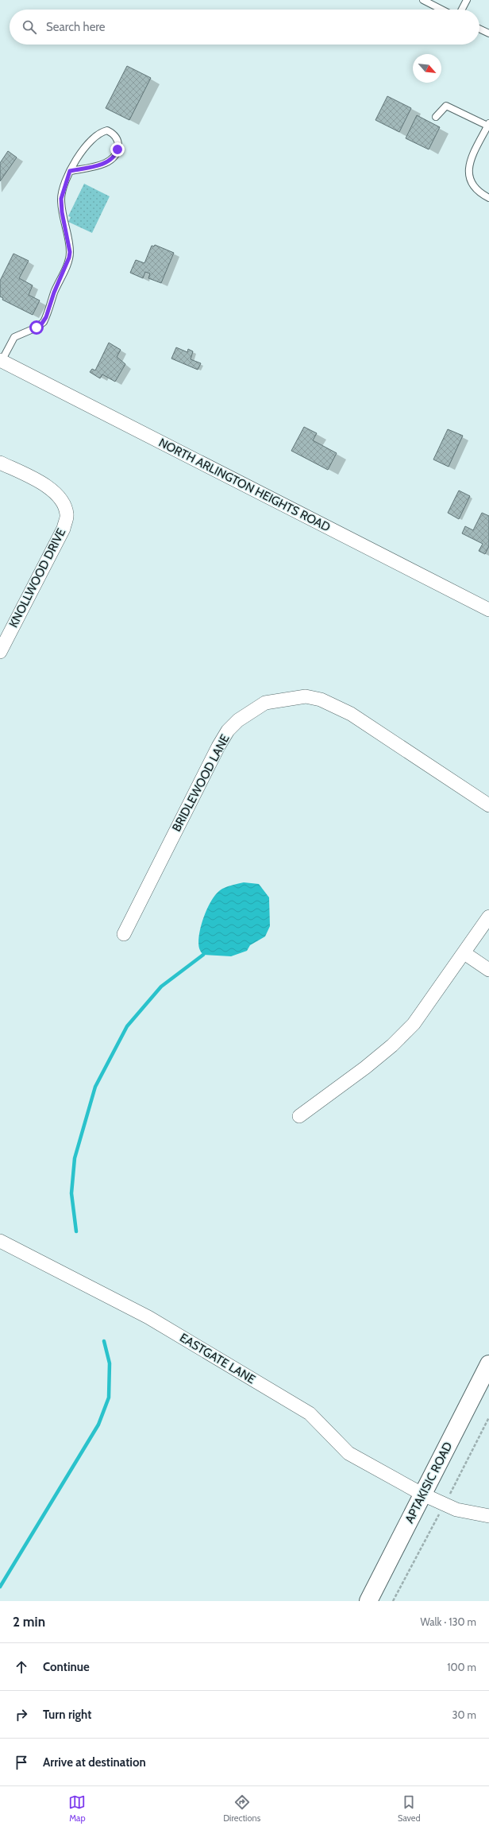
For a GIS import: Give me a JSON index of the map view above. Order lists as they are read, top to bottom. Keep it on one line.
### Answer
{"streets":{"main road":["APTAKISIC ROAD"],"street":["NORTH ARLINGTON HEIGHTS ROAD","KNOLLWOOD DRIVE","BRIDLEWOOD LANE","EASTGATE LANE"]},"crossings":[["EASTGATE LANE","APTAKISIC ROAD"]],"north":"bottom right","page":{"search":"Search here","heading":["2 min","Walk · 130 m"],"list":[["Continue","100 m"],["Turn right","30 m"],"Arrive at destination"],"nav":["Map","Directions","Saved"]}}
